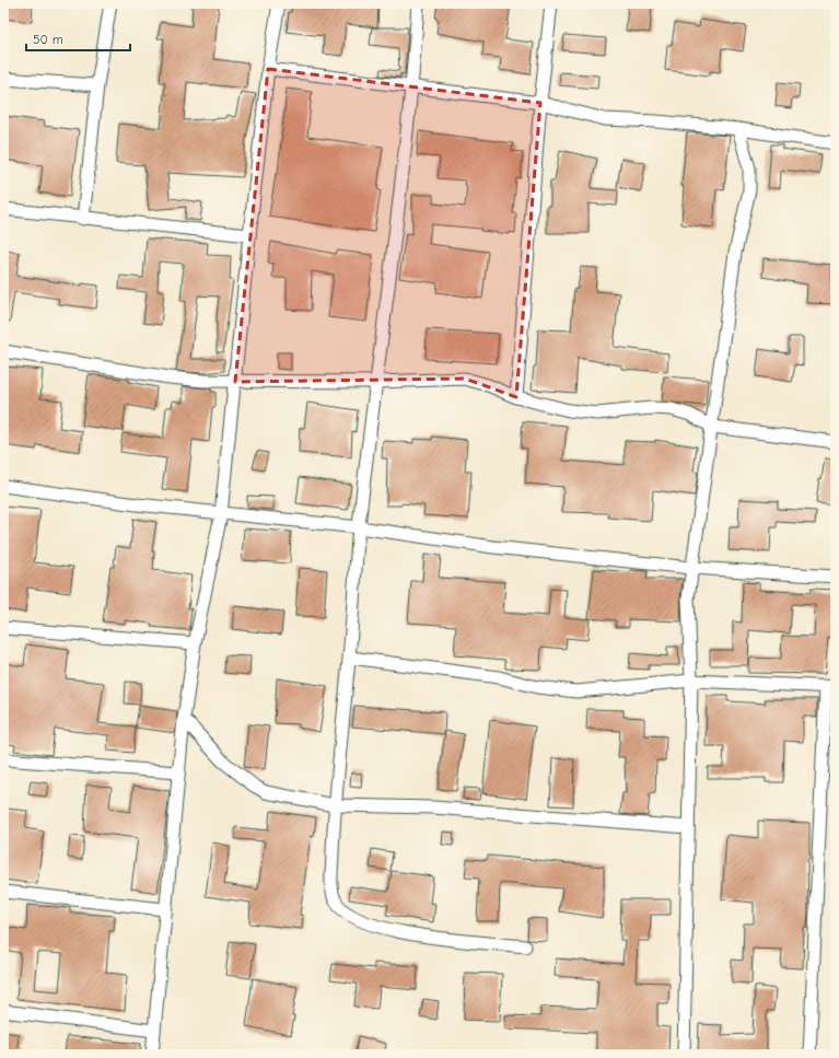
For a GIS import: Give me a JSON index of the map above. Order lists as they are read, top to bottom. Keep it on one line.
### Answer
{"scale_bar":"50 m"}
